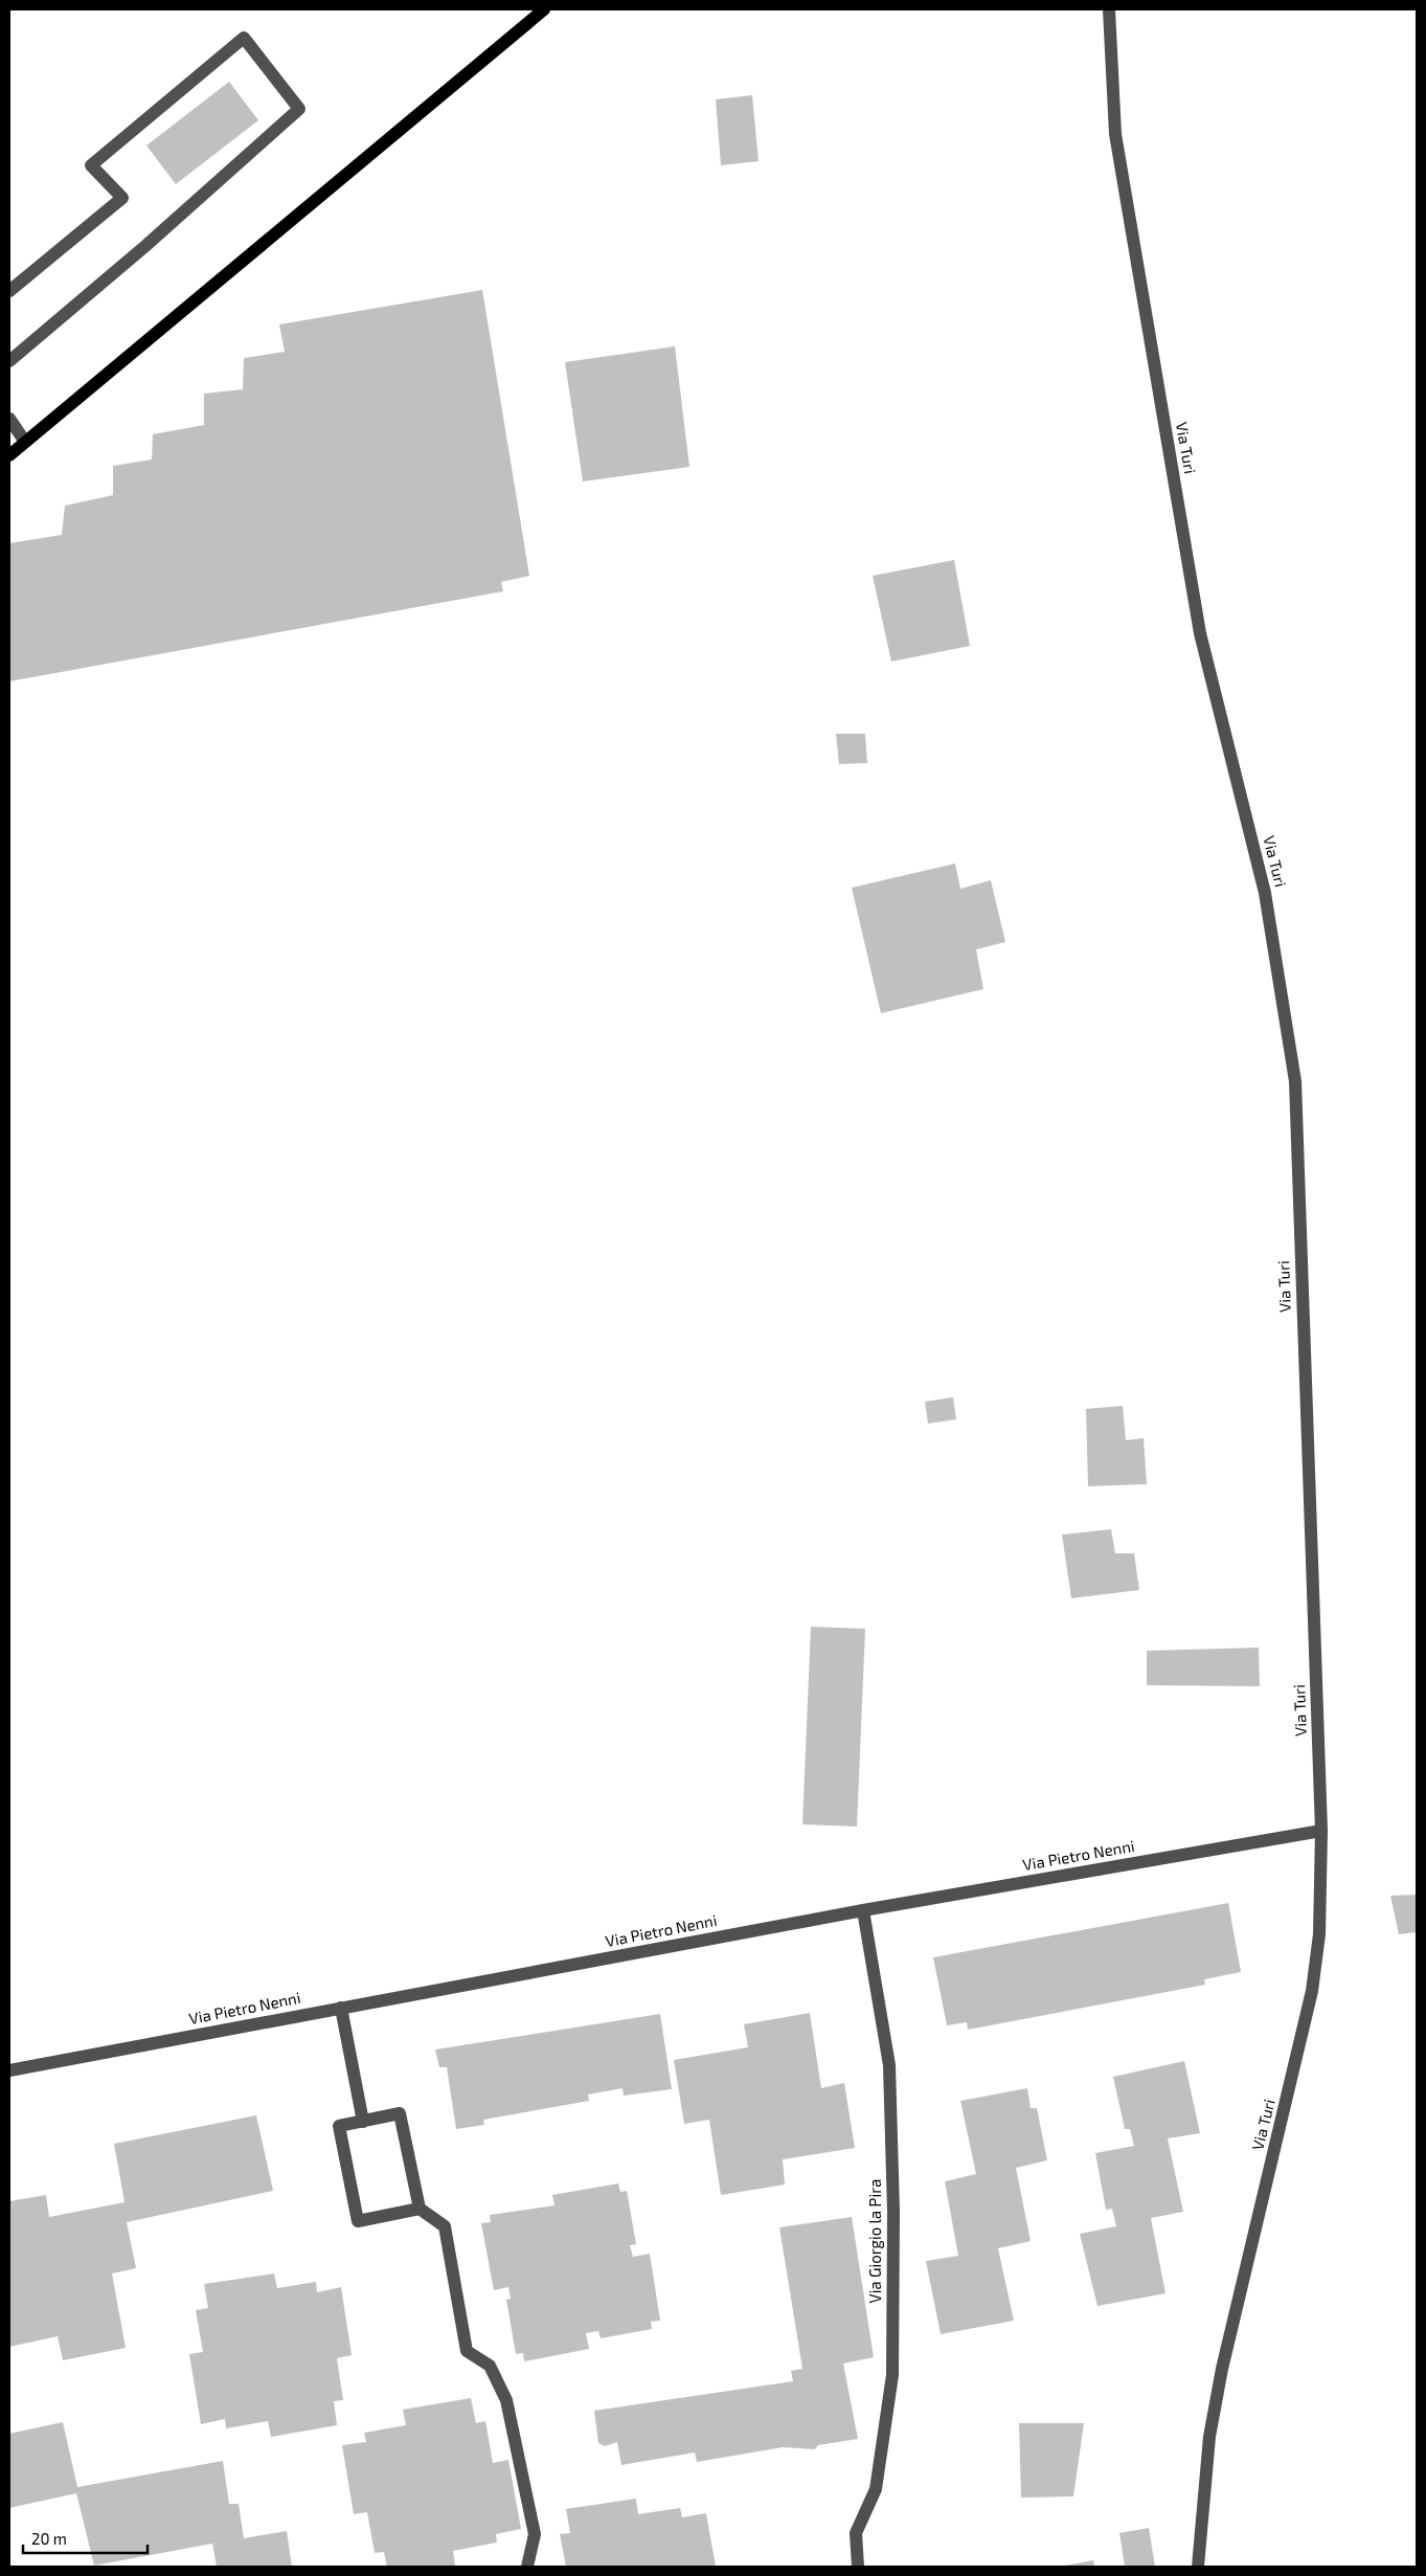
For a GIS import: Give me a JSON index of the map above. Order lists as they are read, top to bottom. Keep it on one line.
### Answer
{"streets":{"street":["Via Turi","Via Pietro Nenni","Via Giorgio la Pira"]},"crossings":[["Via Turi","Via Pietro Nenni"],["Via Pietro Nenni","Via Giorgio la Pira"]],"scale_bar":"20 m"}
